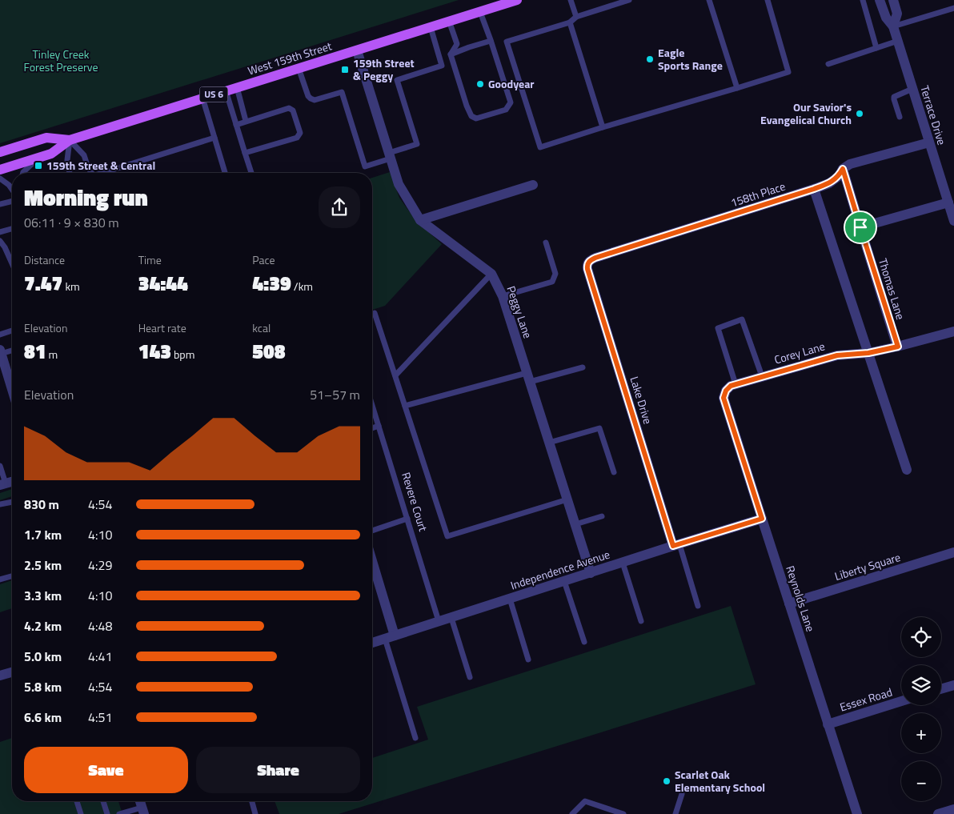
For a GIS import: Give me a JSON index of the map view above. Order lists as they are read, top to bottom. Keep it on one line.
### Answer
{"streets":{"main road":["West 159th Street","US 6"],"street":["Terrace Drive","158th Place","Thomas Lane","Peggy Lane","Corey Lane","Lake Drive","Liberty Square","Independence Avenue","Reynolds Lane","Essex Road"],"lane":["Revere Court"]},"crossings":[["West 159th Street","Peggy Lane"],["Terrace Drive","158th Place"],["158th Place","Thomas Lane"],["158th Place","Lake Drive"],["Thomas Lane","Corey Lane"],["Peggy Lane","Independence Avenue"],["Corey Lane","Reynolds Lane"],["Lake Drive","Independence Avenue"],["Revere Court","Independence Avenue"],["Liberty Square","Reynolds Lane"],["Independence Avenue","Reynolds Lane"],["Reynolds Lane","Essex Road"]],"parks":["Tinley Creek Forest Preserve"],"places":{"other":["Eagle Sports Range","Goodyear","Our Savior's Evangelical Church","Scarlet Oak Elementary School"],"transit":["159th Street & Peggy","159th Street & Central"]},"page":{"heading":["Morning run","06:11 · 9 × 830 m"],"stats":[["Distance","7.47 km"],["Time","34:44"],["Pace","4:39 /km"],["Elevation","81 m"],["Heart rate","143 bpm"],["kcal","508"]],"chart":["Elevation","51–57 m"],"list":[{"name":"830 m","note":"4:54"},{"name":"1.7 km","note":"4:10"},{"name":"2.5 km","note":"4:29"},{"name":"3.3 km","note":"4:10"},{"name":"4.2 km","note":"4:48"},{"name":"5.0 km","note":"4:41"},{"name":"5.8 km","note":"4:54"},{"name":"6.6 km","note":"4:51"}],"map_buttons":["+","−"],"buttons":["Save","Share"]}}
